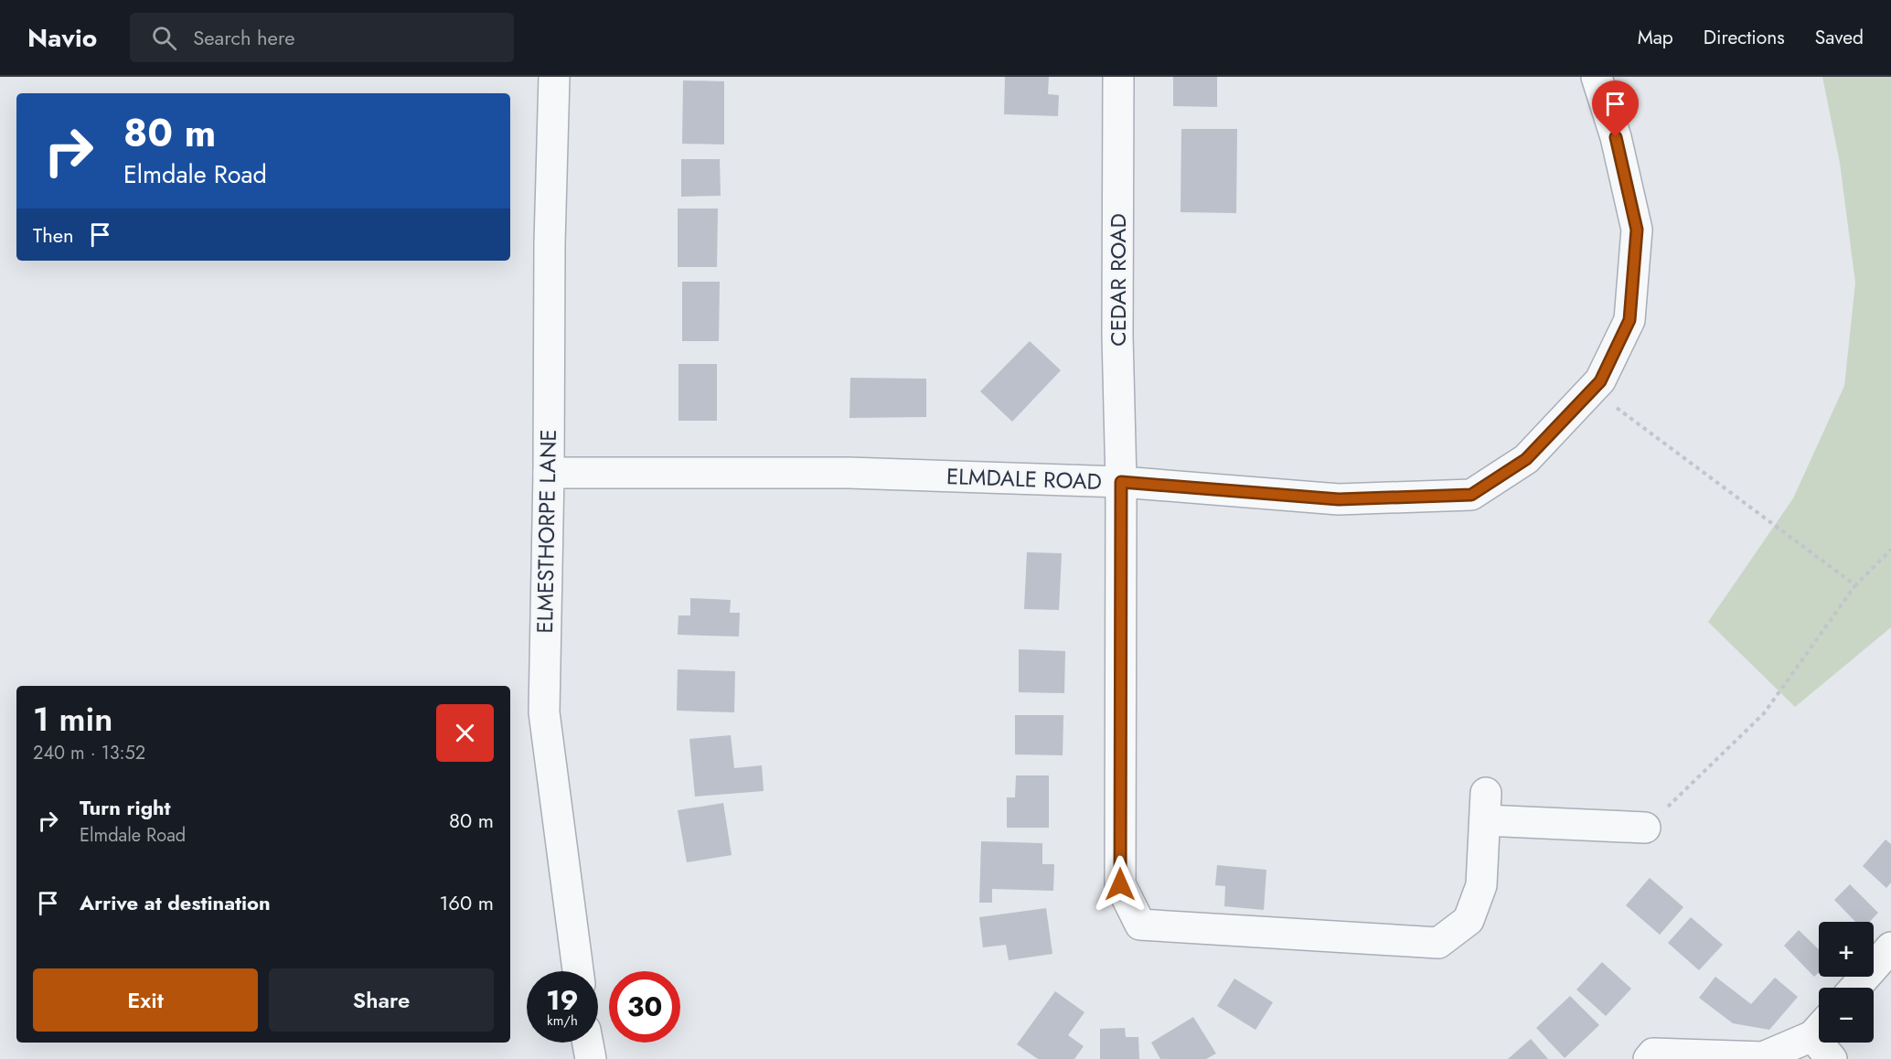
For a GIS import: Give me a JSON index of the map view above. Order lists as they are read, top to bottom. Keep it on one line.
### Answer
{"streets":{"street":["CEDAR ROAD","ELMDALE ROAD","ELMESTHORPE LANE"]},"crossings":[["CEDAR ROAD","ELMDALE ROAD"],["ELMDALE ROAD","ELMESTHORPE LANE"]],"page":{"header":"Navio","search":"Search here","nav":["Map","Directions","Saved"],"turn":["80 m","Elmdale Road"],"then":"Then","heading":["1 min","240 m · 13:52"],"list":[{"name":"Turn right","note":"Elmdale Road","value":"80 m"},{"name":"Arrive at destination","value":"160 m"}],"map_buttons":["+","−"],"buttons":["Exit","Share"],"speed":"19 km/h","limit":"30"}}
